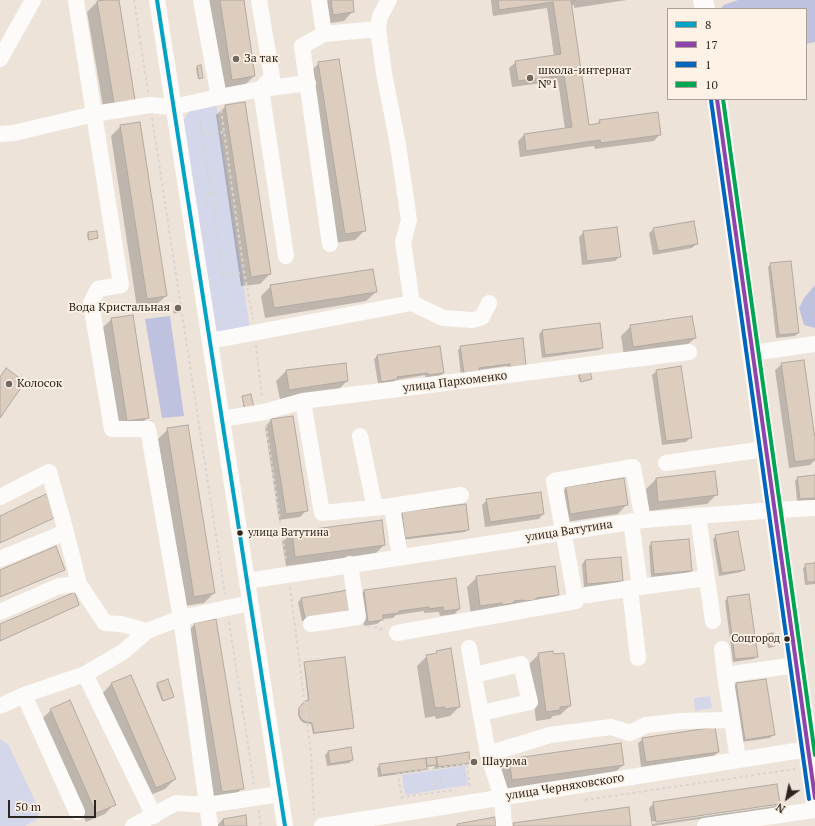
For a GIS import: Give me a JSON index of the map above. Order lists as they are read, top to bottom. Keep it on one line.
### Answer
{"streets":{"street":["улица Пархоменко","улица Ватутина","улица Черняховского"]},"places":["За так","школа-интернат №1","Вода Кристальная","Колосок","улица Ватутина","Соцгород","Шаурма"],"lines":["transit line 8","transit line 17","transit line 1","transit line 10"],"legend":["8","17","1","10"],"scale_bar":"50 m","north":"bottom left"}
